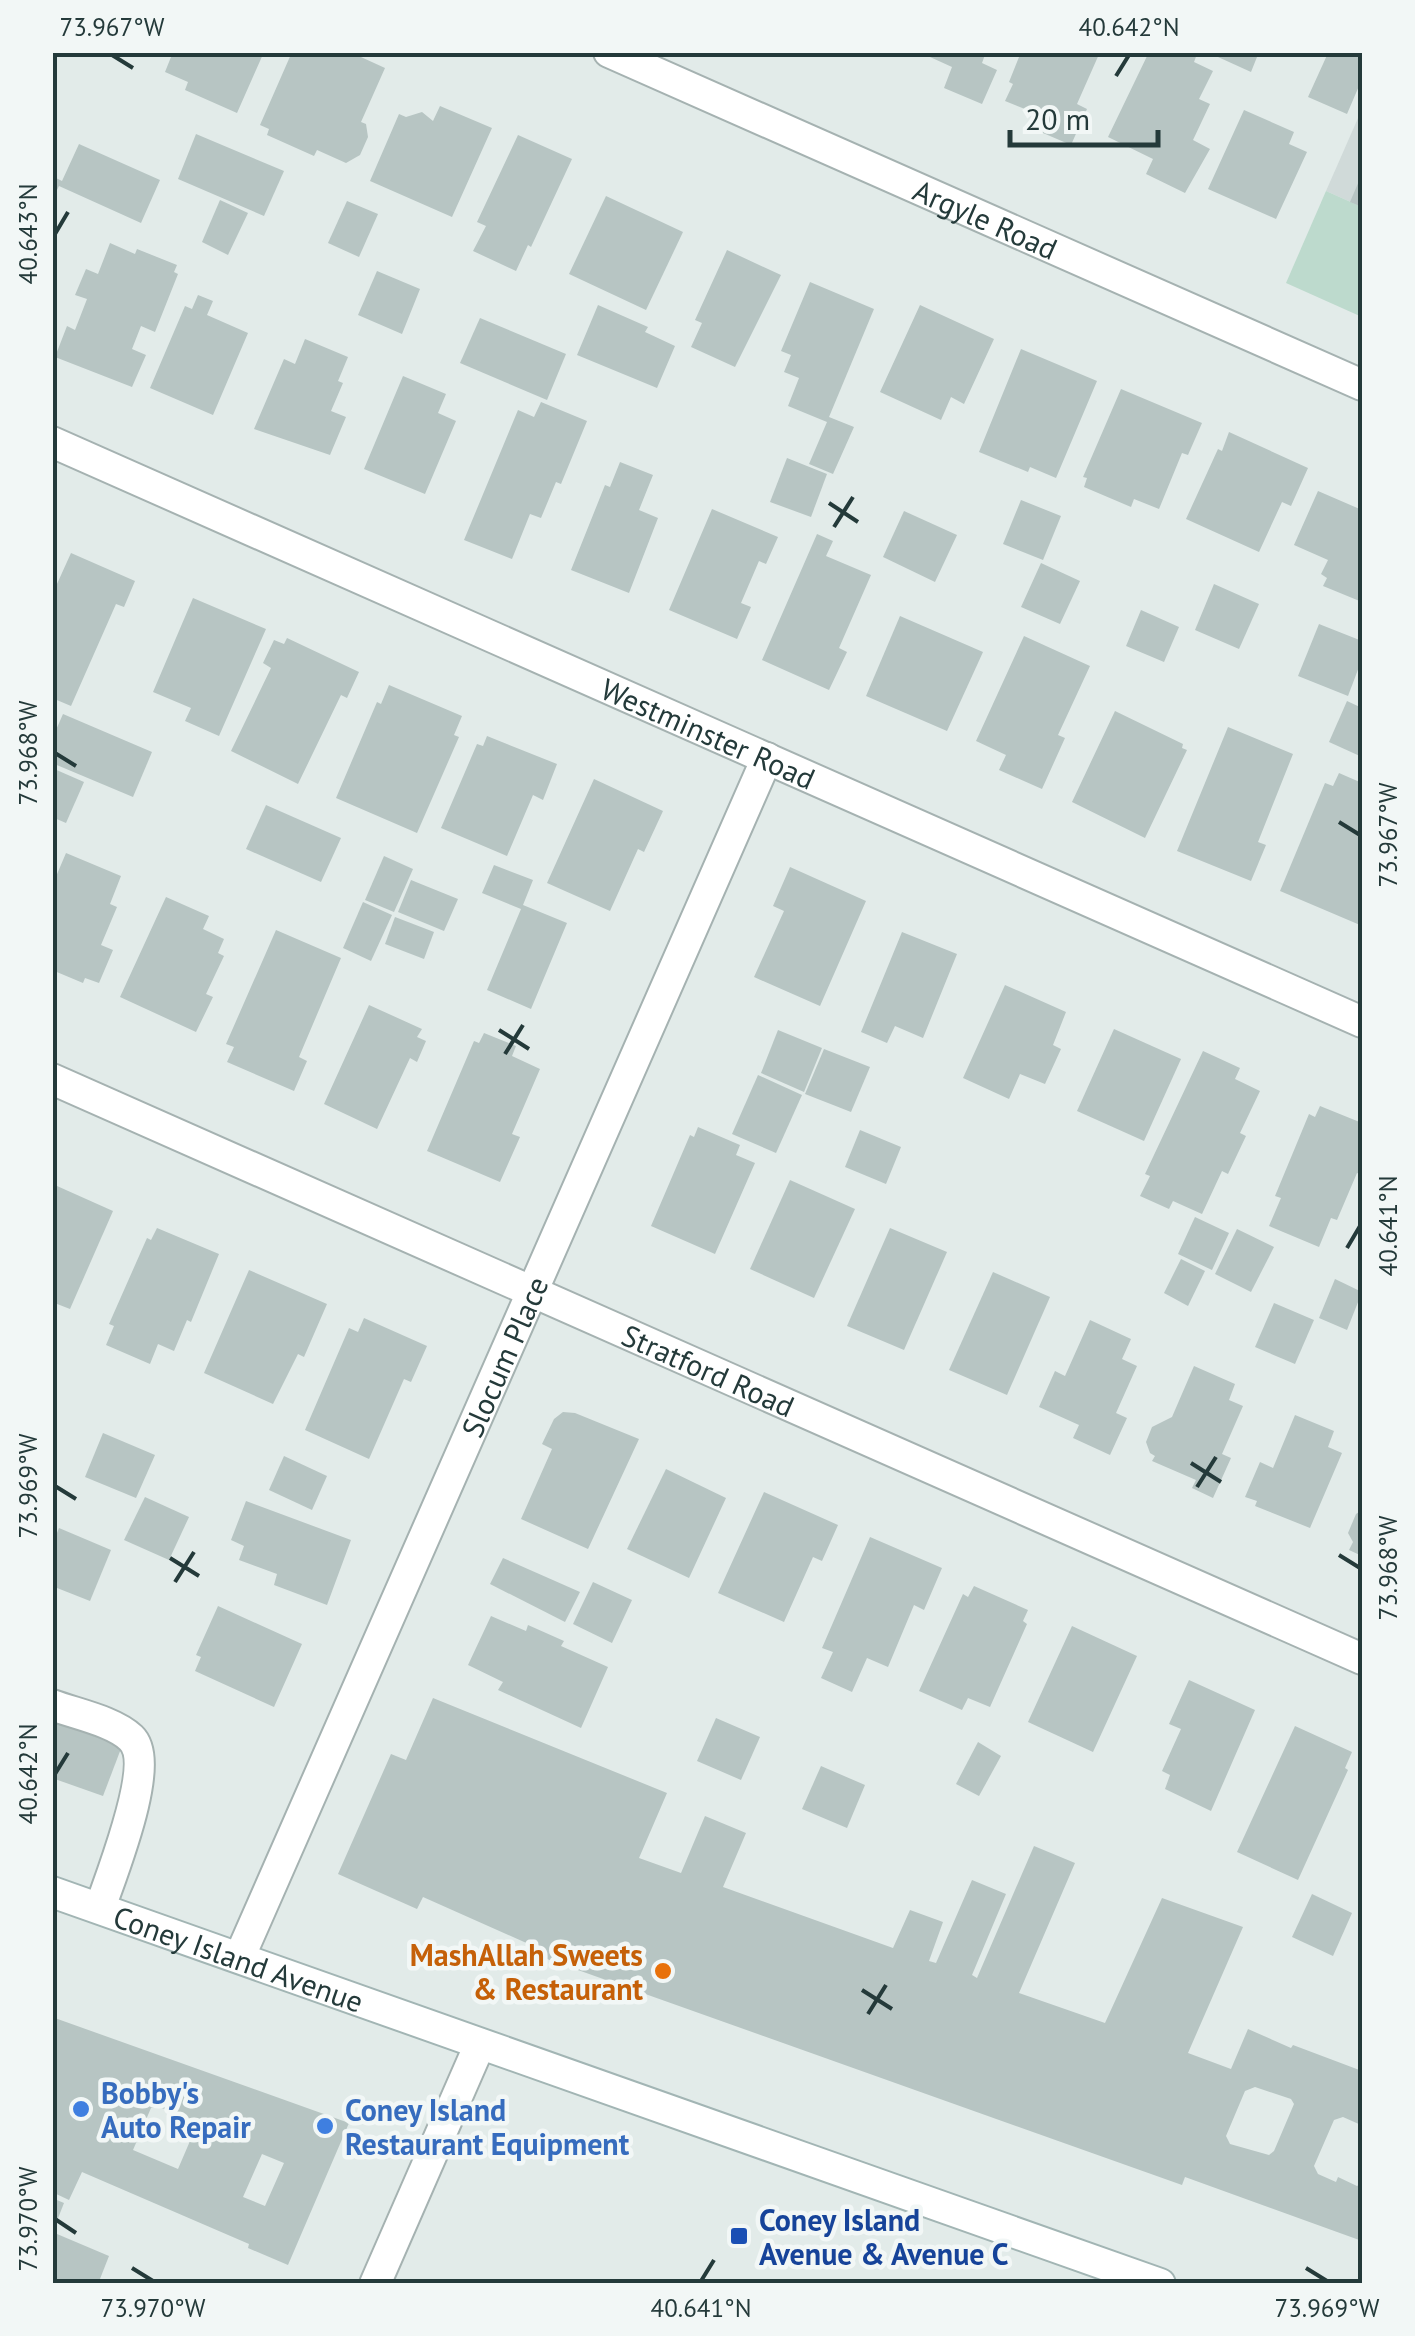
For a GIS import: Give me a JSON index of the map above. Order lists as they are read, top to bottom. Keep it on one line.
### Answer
{"streets":{"street":["Argyle Road","Westminster Road","Slocum Place","Stratford Road","Coney Island Avenue"]},"crossings":[["Westminster Road","Slocum Place"],["Slocum Place","Stratford Road"],["Slocum Place","Coney Island Avenue"]],"places":{"other":["MashAllah Sweets & Restaurant","Bobby's Auto Repair","Coney Island Restaurant Equipment"],"transit":["Coney Island Avenue & Avenue C"]},"scale_bar":"20 m","coordinates":["73.967°W","40.642°N","40.643°N","73.968°W","40.641°N","73.969°W","73.970°W"]}
